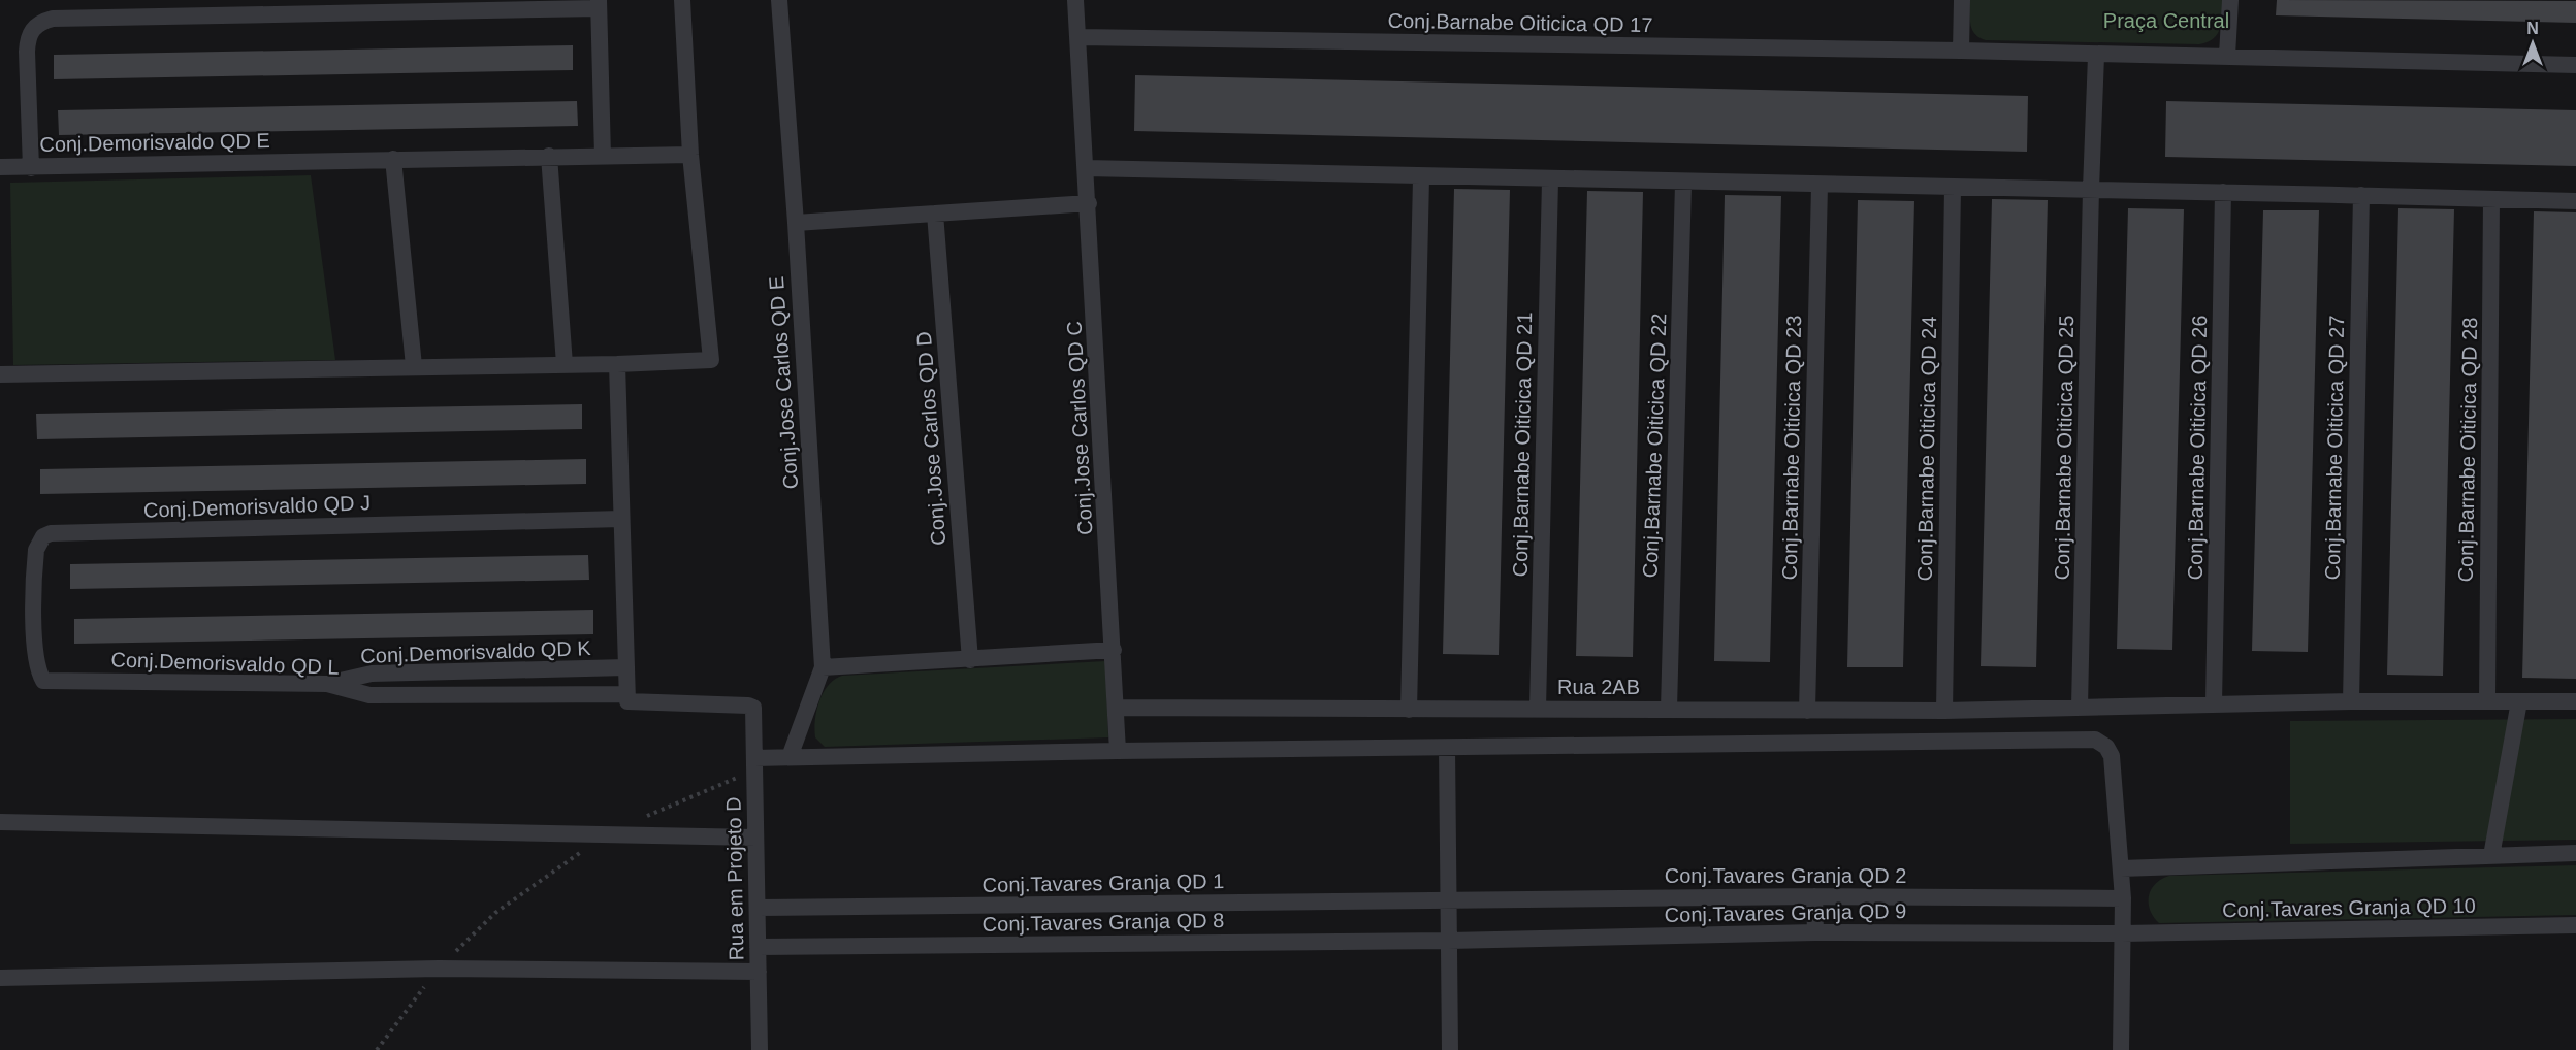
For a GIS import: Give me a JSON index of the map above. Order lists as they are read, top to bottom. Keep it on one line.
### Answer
{"streets":{"street":["Conj.Barnabe Oiticica QD 17","Conj.Demorisvaldo QD E","Conj.Jose Carlos QD E","Conj.Jose Carlos QD C","Conj.Jose Carlos QD D","Conj.Barnabe Oiticica QD 21","Conj.Barnabe Oiticica QD 22","Conj.Barnabe Oiticica QD 23","Conj.Barnabe Oiticica QD 25","Conj.Barnabe Oiticica QD 26","Conj.Barnabe Oiticica QD 27","Conj.Barnabe Oiticica QD 24","Conj.Barnabe Oiticica QD 28","Conj.Demorisvaldo QD J","Conj.Demorisvaldo QD K","Conj.Demorisvaldo QD L","Rua 2AB","Conj.Tavares Granja QD 2","Rua em Projeto D","Conj.Tavares Granja QD 1","Conj.Tavares Granja QD 10","Conj.Tavares Granja QD 9","Conj.Tavares Granja QD 8"]},"crossings":[["Conj.Barnabe Oiticica QD 17","Conj.Jose Carlos QD C"],["Conj.Barnabe Oiticica QD 17","Conj.Barnabe Oiticica QD 25"],["Conj.Jose Carlos QD C","Rua 2AB"],["Conj.Barnabe Oiticica QD 21","Rua 2AB"],["Conj.Barnabe Oiticica QD 22","Rua 2AB"],["Conj.Barnabe Oiticica QD 23","Rua 2AB"],["Conj.Barnabe Oiticica QD 25","Rua 2AB"],["Conj.Barnabe Oiticica QD 26","Rua 2AB"],["Conj.Barnabe Oiticica QD 27","Rua 2AB"],["Conj.Barnabe Oiticica QD 24","Rua 2AB"],["Conj.Barnabe Oiticica QD 28","Rua 2AB"],["Conj.Demorisvaldo QD J","Conj.Demorisvaldo QD L"],["Conj.Demorisvaldo QD K","Conj.Demorisvaldo QD L"],["Conj.Demorisvaldo QD L","Rua em Projeto D"],["Conj.Tavares Granja QD 2","Conj.Tavares Granja QD 1"],["Rua em Projeto D","Conj.Tavares Granja QD 1"],["Rua em Projeto D","Conj.Tavares Granja QD 8"],["Conj.Tavares Granja QD 10","Conj.Tavares Granja QD 9"],["Conj.Tavares Granja QD 9","Conj.Tavares Granja QD 8"]],"parks":["Praça Central"],"north":"top"}
